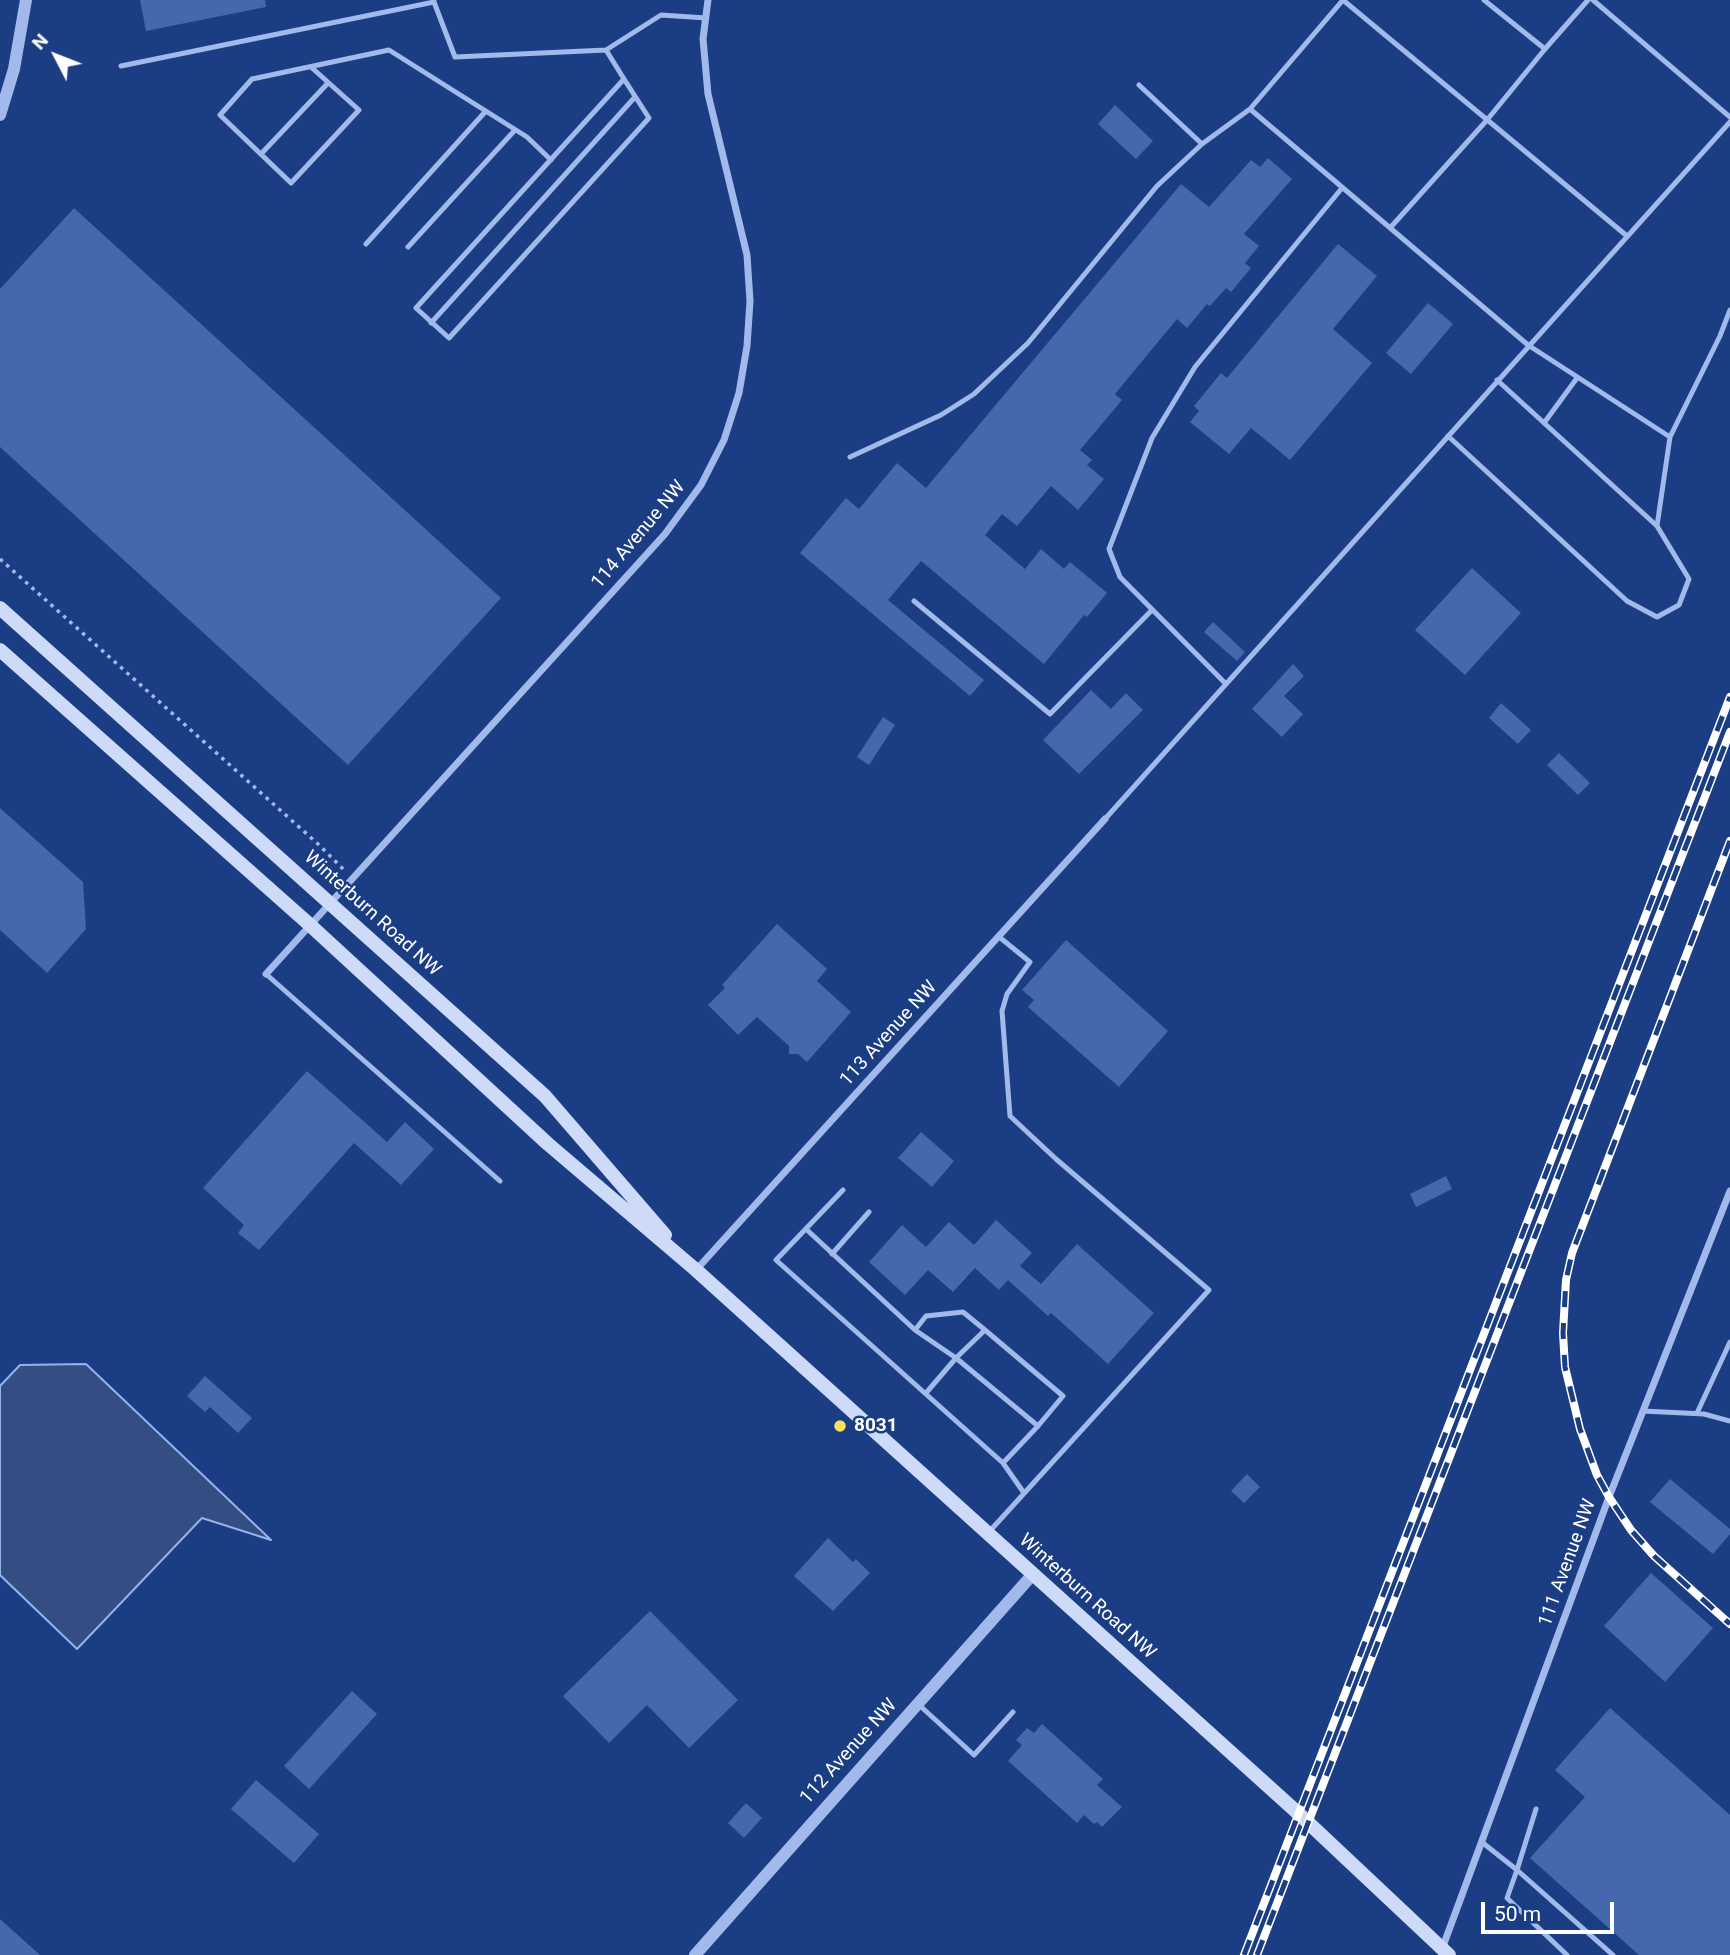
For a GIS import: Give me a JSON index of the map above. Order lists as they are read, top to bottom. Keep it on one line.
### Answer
{"streets":{"main road":["Winterburn Road NW"],"street":["114 Avenue NW","113 Avenue NW","111 Avenue NW","112 Avenue NW"]},"crossings":[["114 Avenue NW","Winterburn Road NW"],["Winterburn Road NW","113 Avenue NW"],["Winterburn Road NW","111 Avenue NW"],["Winterburn Road NW","112 Avenue NW"]],"places":["8031"],"scale_bar":"50 m","north":"top left"}
